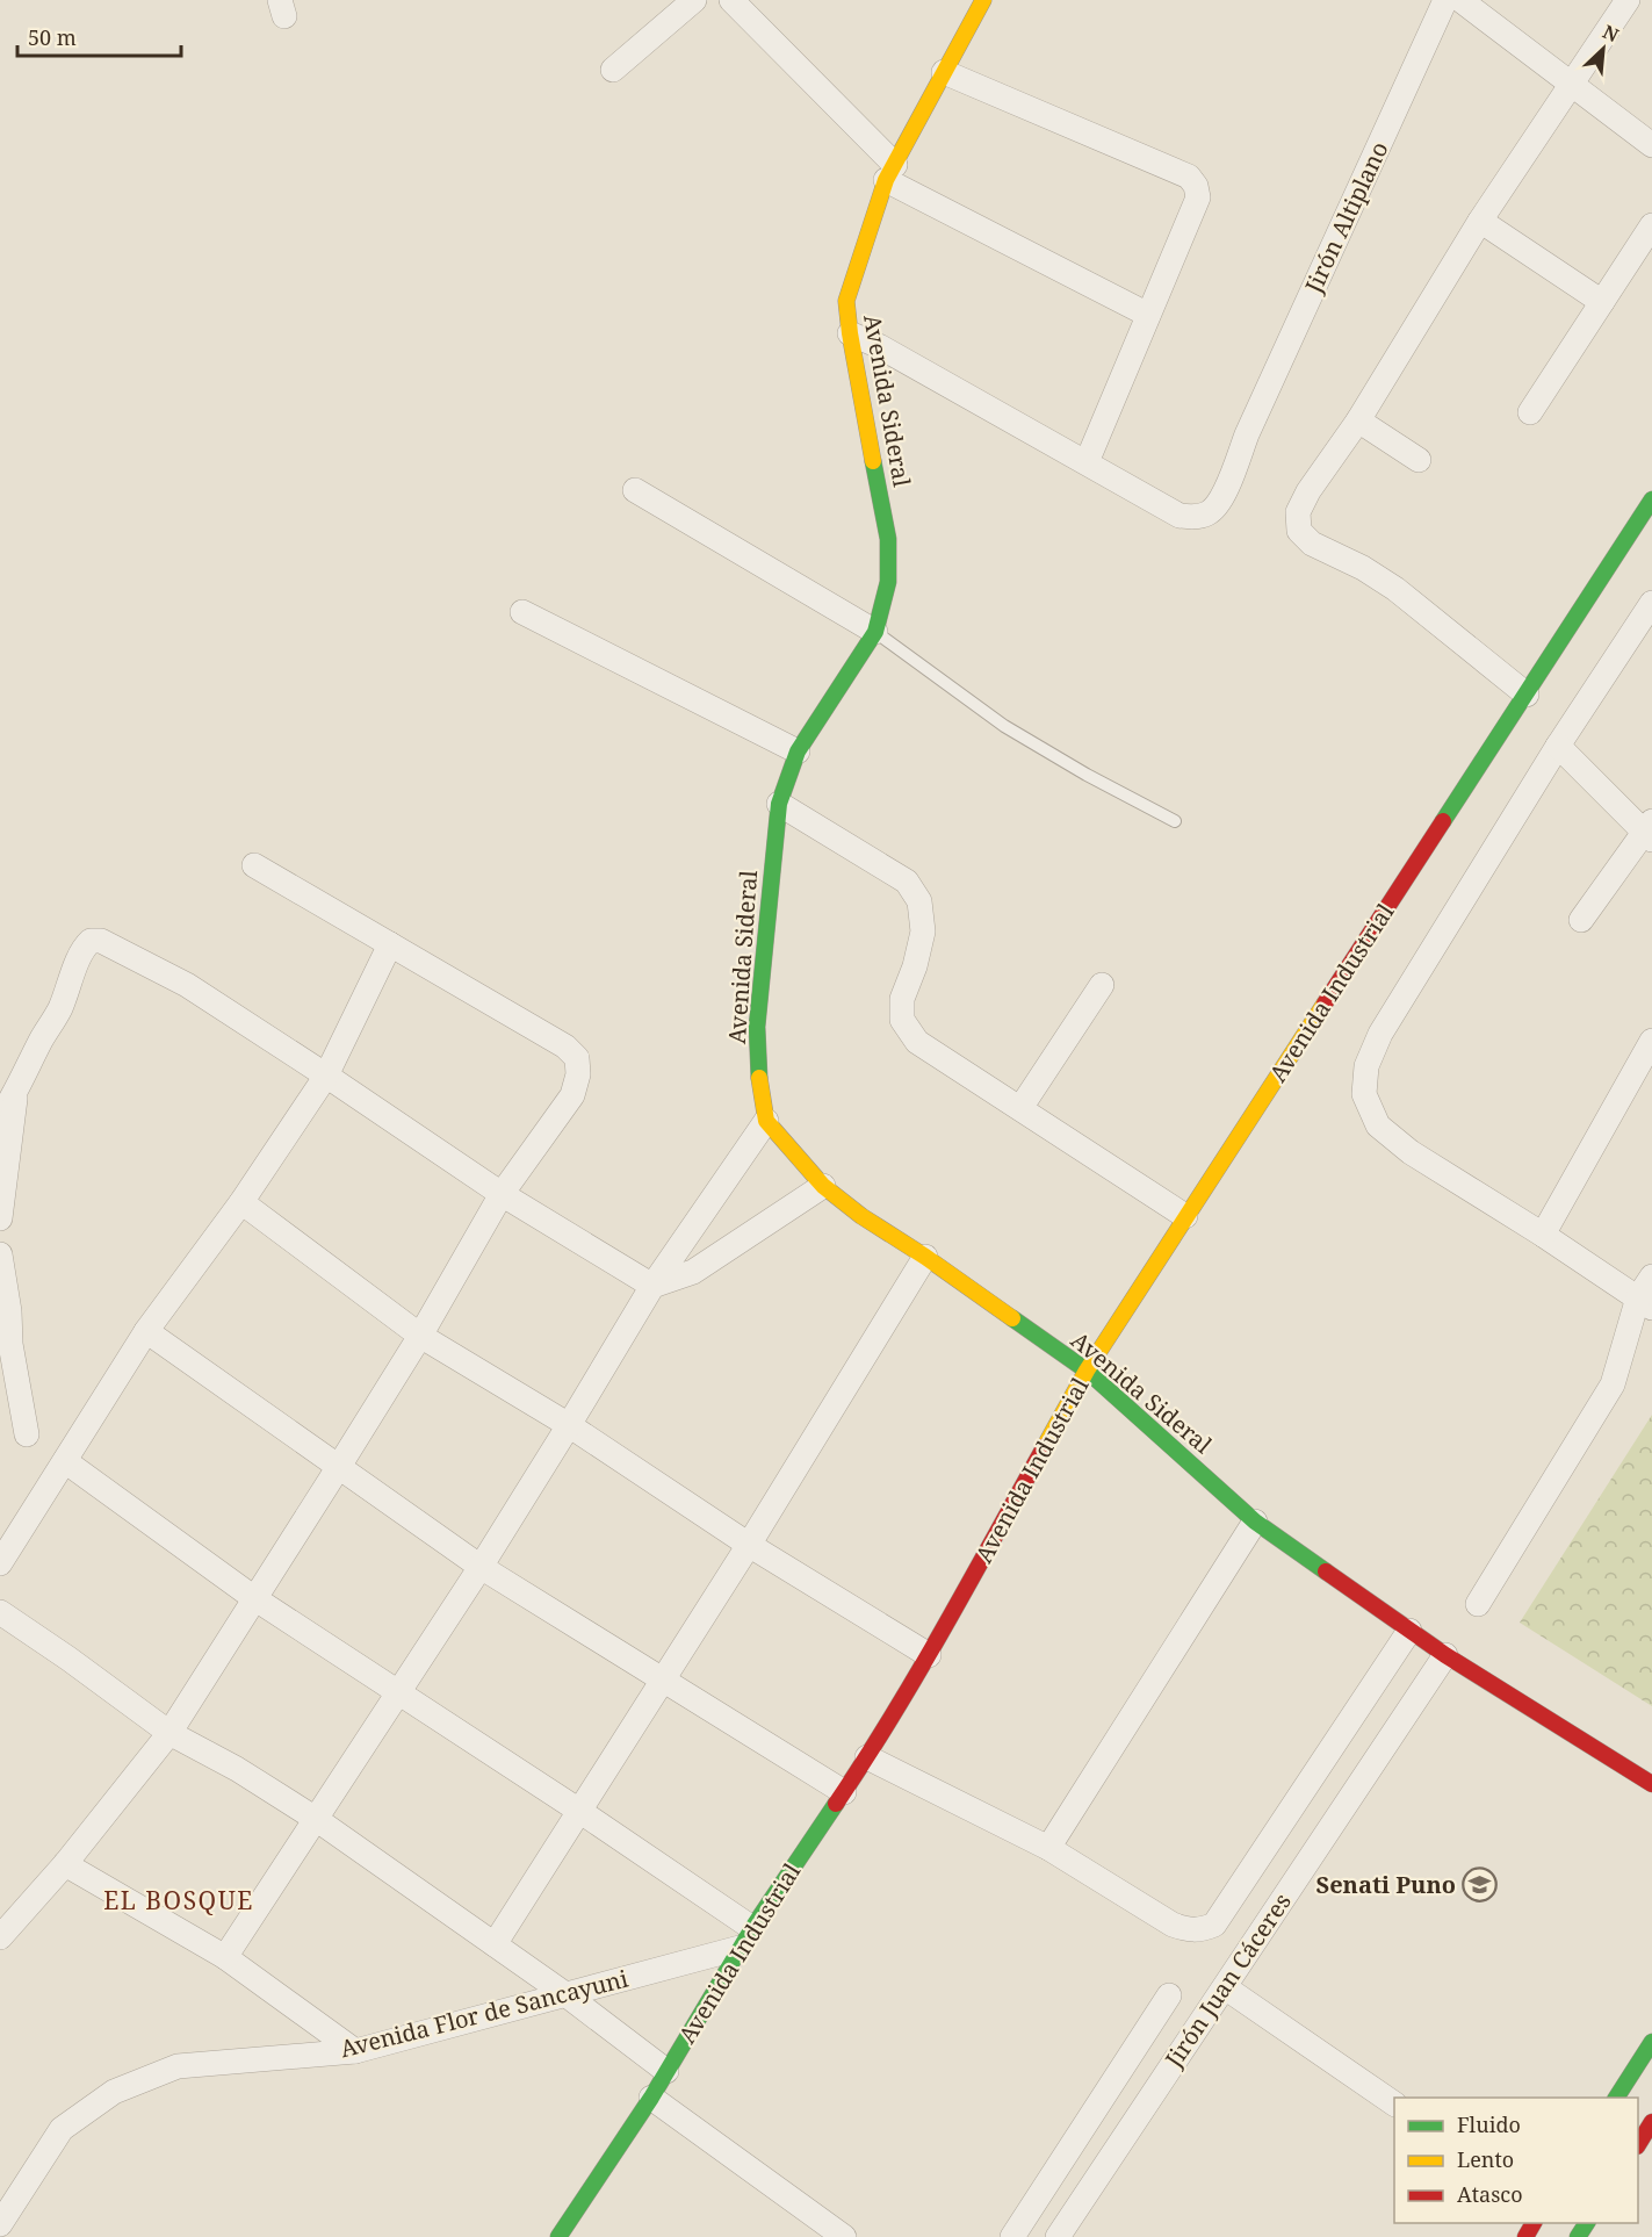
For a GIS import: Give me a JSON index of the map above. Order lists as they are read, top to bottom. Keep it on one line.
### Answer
{"streets":{"street":["Jirón Altiplano","Avenida Sideral","Avenida Industrial","Jirón Juan Cáceres","Avenida Flor de Sancayuni"]},"crossings":[["Avenida Sideral","Avenida Industrial"],["Avenida Sideral","Jirón Juan Cáceres"],["Avenida Industrial","Avenida Flor de Sancayuni"]],"districts":["EL BOSQUE"],"places":{"school or university":["Senati Puno"]},"legend":["Fluido","Lento","Atasco"],"scale_bar":"50 m","north":"top right"}
